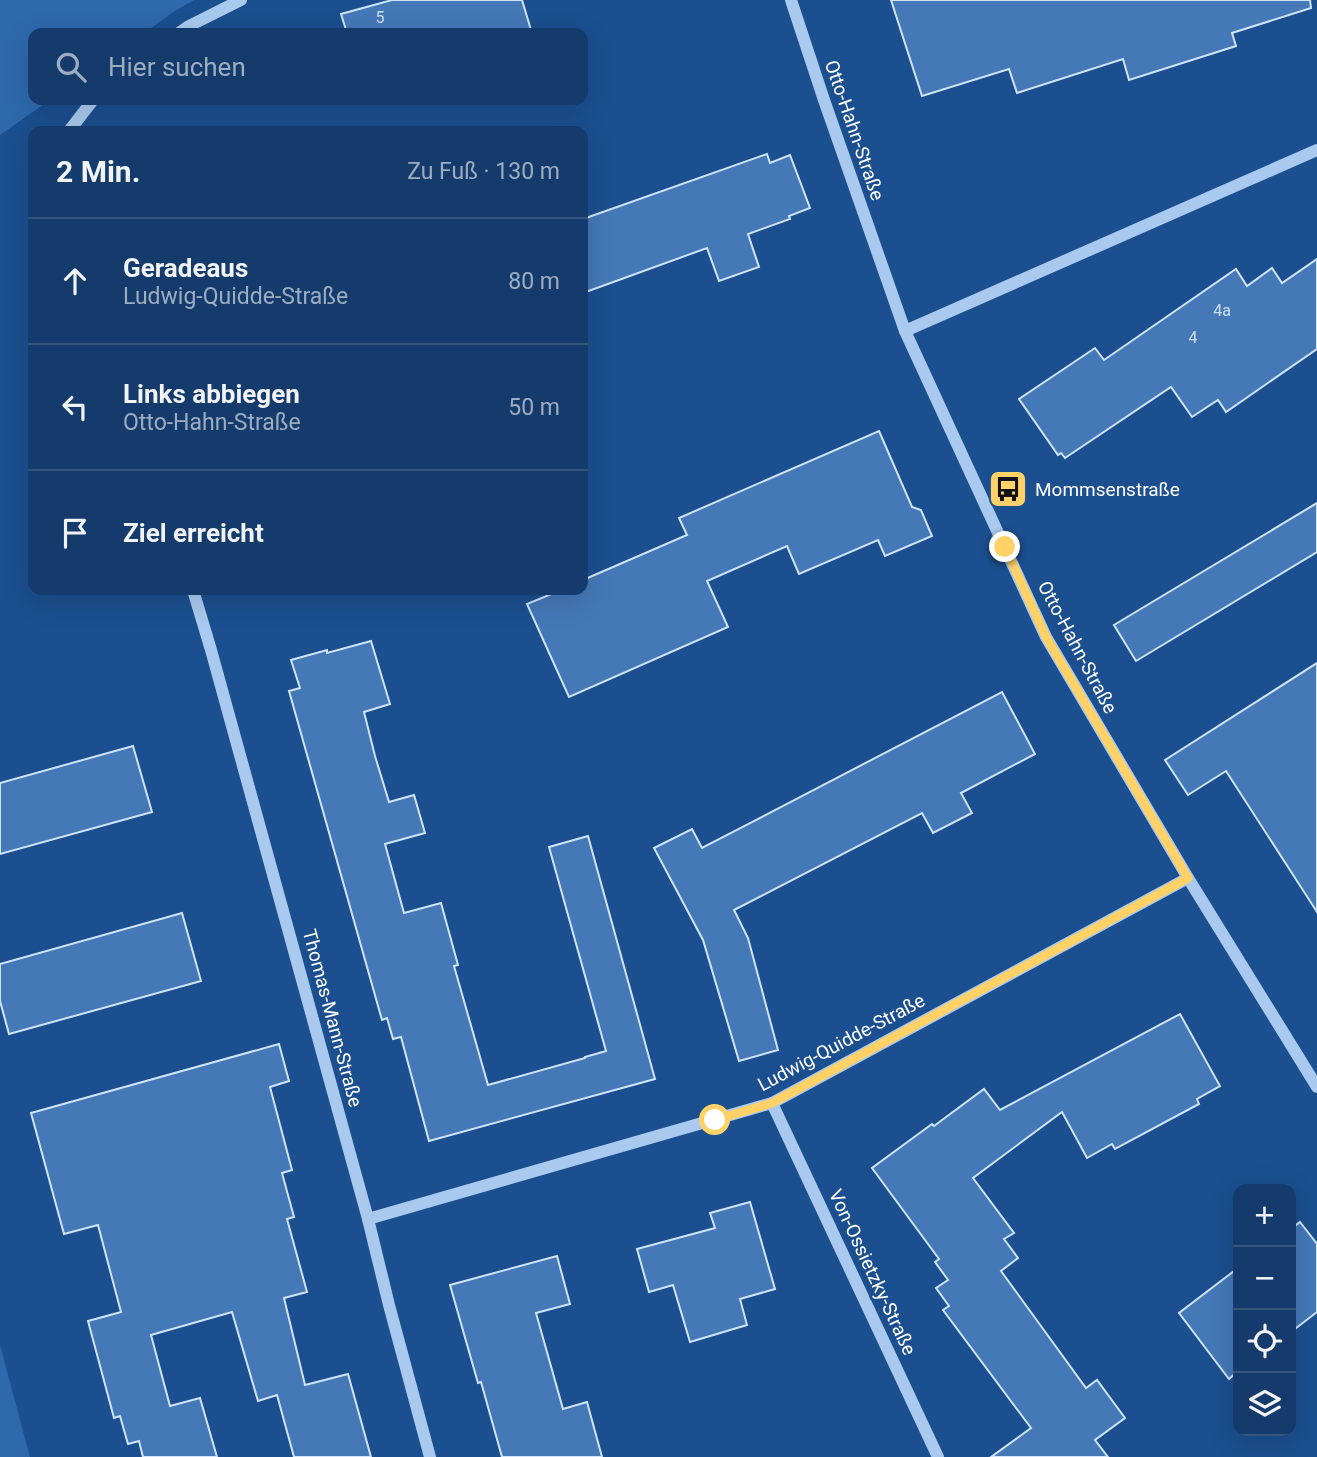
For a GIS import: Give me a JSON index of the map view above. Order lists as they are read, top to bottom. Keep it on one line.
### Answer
{"streets":{"street":["Otto-Hahn-Straße","Thomas-Mann-Straße","Ludwig-Quidde-Straße","Von-Ossietzky-Straße"]},"crossings":[["Otto-Hahn-Straße","Ludwig-Quidde-Straße"],["Thomas-Mann-Straße","Ludwig-Quidde-Straße"],["Ludwig-Quidde-Straße","Von-Ossietzky-Straße"]],"places":{"bus stop":["Mommsenstraße"]},"house_numbers":["5","4a","4"],"page":{"search":"Hier suchen","heading":["2 Min.","Zu Fuß · 130 m"],"list":[["Geradeaus","Ludwig-Quidde-Straße","80 m"],["Links abbiegen","Otto-Hahn-Straße","50 m"],"Ziel erreicht"],"map_buttons":["+","−"]}}
